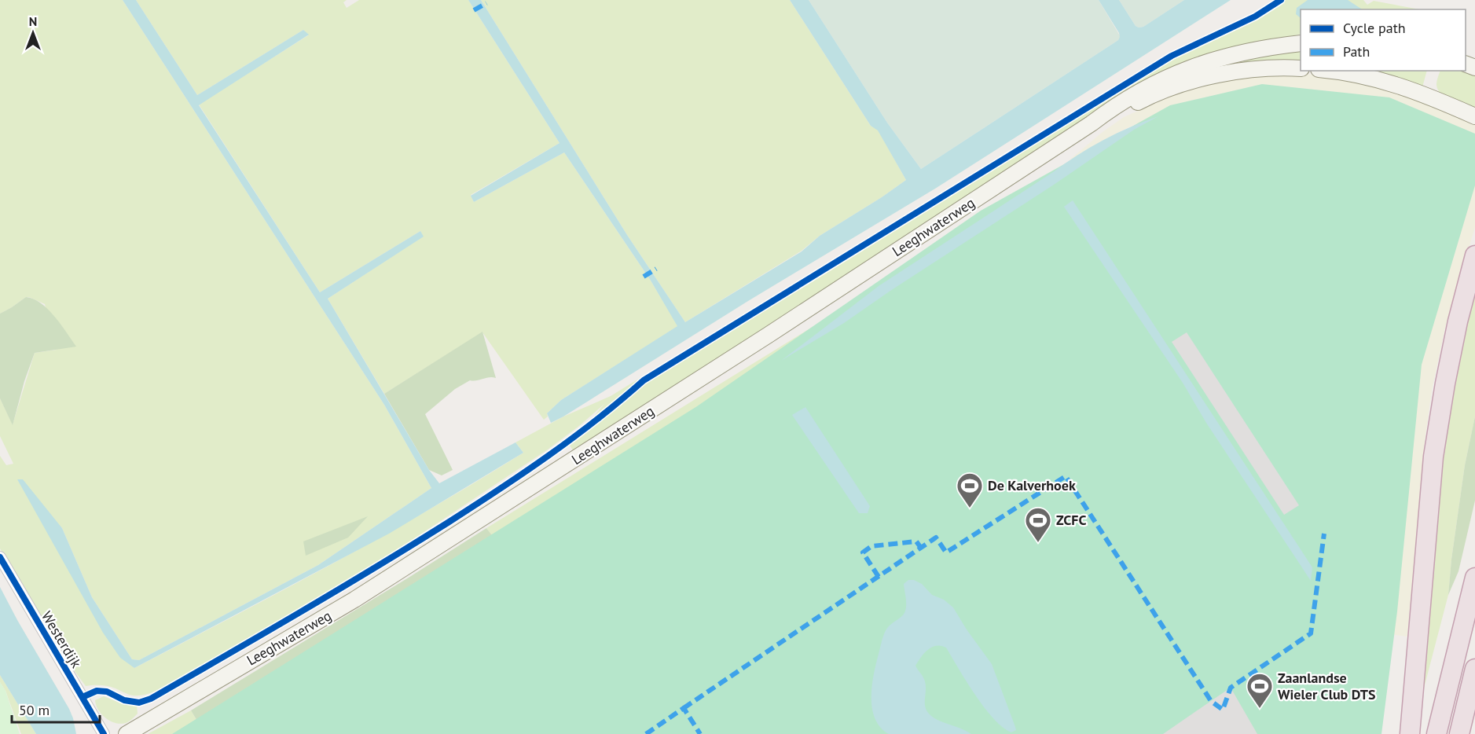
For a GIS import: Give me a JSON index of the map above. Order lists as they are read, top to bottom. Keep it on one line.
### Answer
{"streets":{"main road":["Leeghwaterweg"],"street":["Westerdijk"]},"places":{"sports":["De Kalverhoek","ZCFC","Zaanlandse Wieler Club DTS"]},"legend":["Cycle path","Path"],"scale_bar":"50 m","north":"top"}
